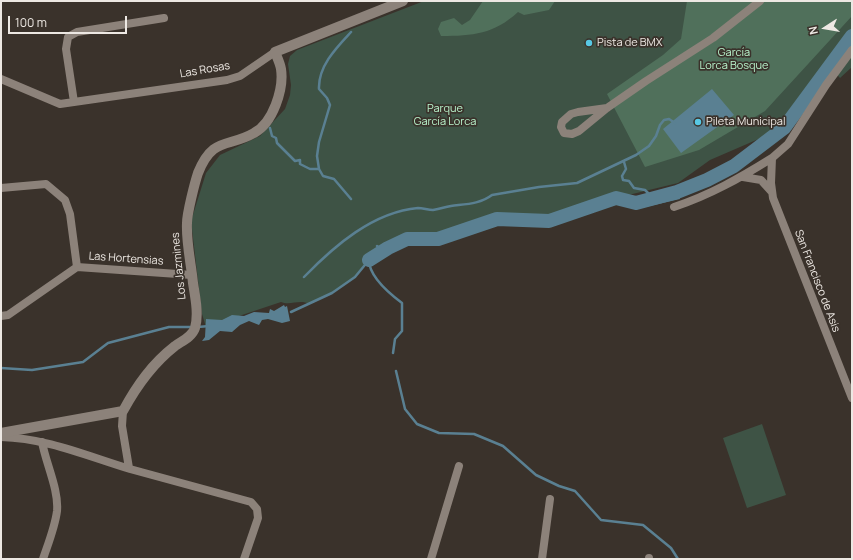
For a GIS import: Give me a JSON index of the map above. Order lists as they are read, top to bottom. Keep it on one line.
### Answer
{"streets":{"street":["Las Rosas","Las Hortensias","Los Jazmines","San Francisco de Asis"]},"crossings":[["Las Rosas","Los Jazmines"],["Las Hortensias","Los Jazmines"]],"parks":["García Lorca Bosque","Parque García Lorca"],"places":["Pista de BMX","Pileta Municipal"],"scale_bar":"100 m","north":"left"}
